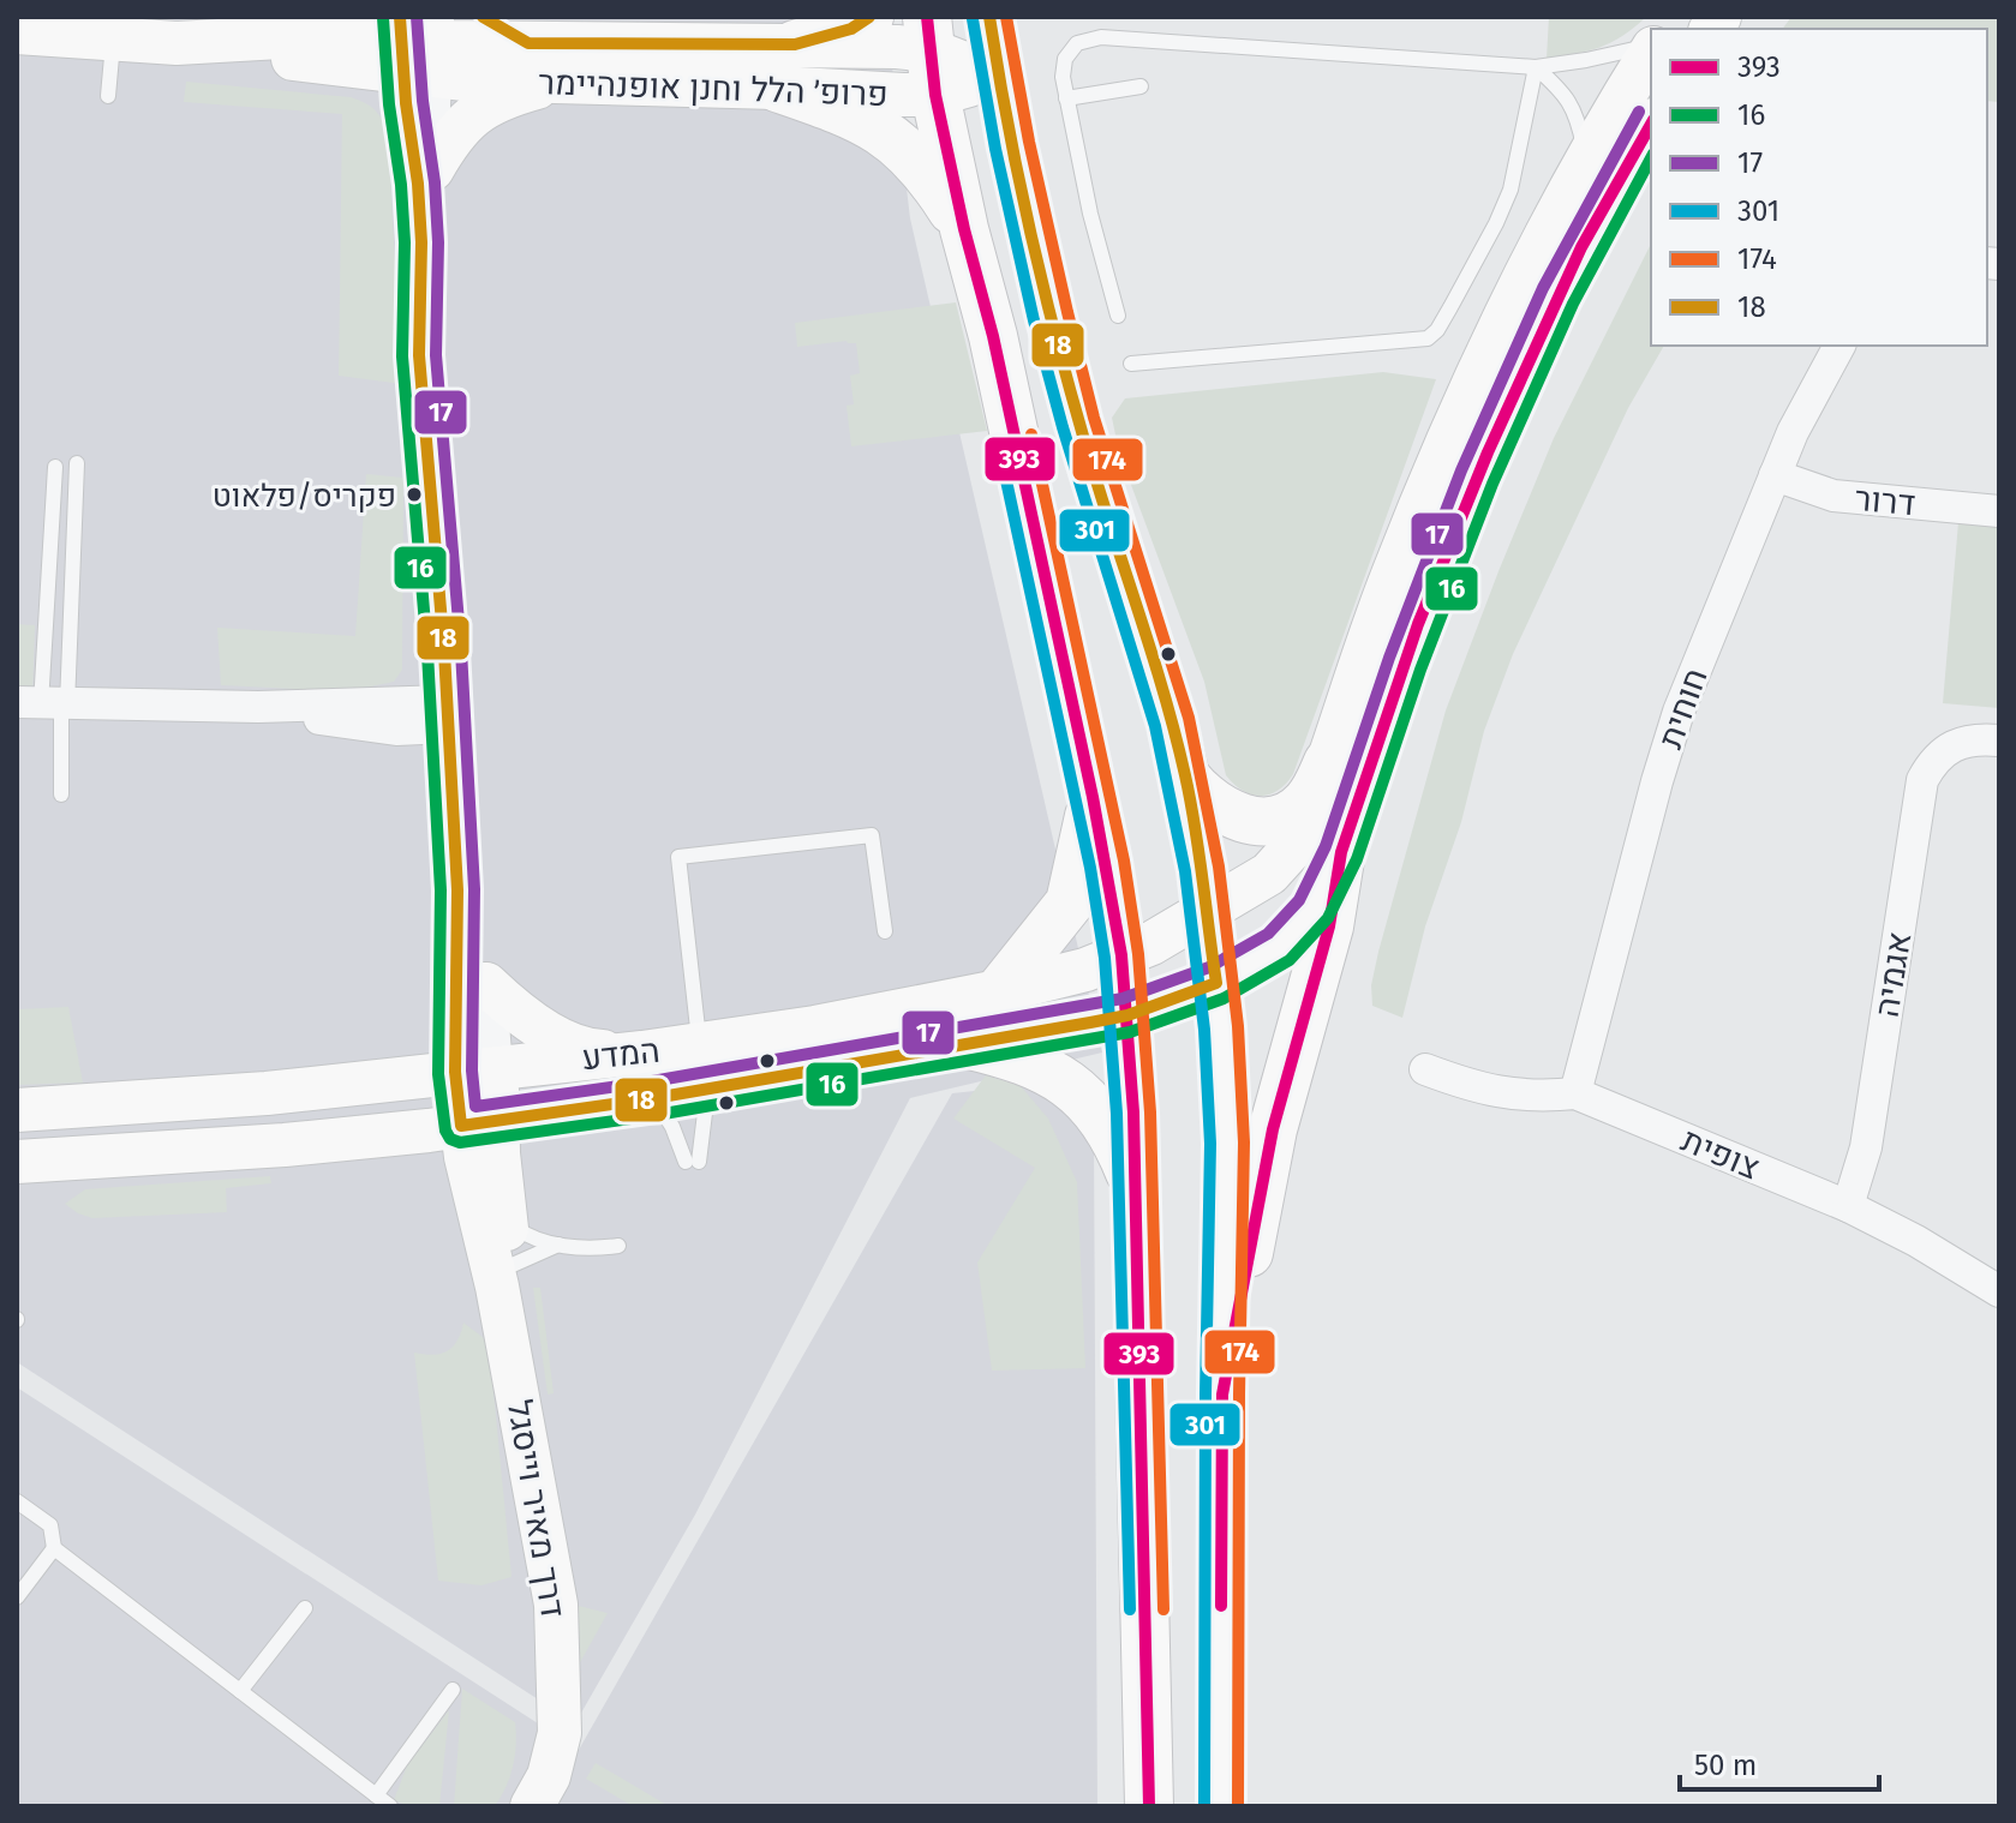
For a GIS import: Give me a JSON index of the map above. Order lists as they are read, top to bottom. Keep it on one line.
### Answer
{"streets":{"main road":["פרופ׳ הלל וחנן אופנהיימר","המדע","דרך מאיר וייסגל"],"street":["דרור","חוחית","אגמיה","צופית"]},"crossings":[["דרור","חוחית"],["חוחית","צופית"],["אגמיה","צופית"],["המדע","דרך מאיר וייסגל"]],"places":["פקריס/פלאוט"],"lines":["transit line 393","transit line 17","transit line 174","transit line 18","transit line 16","transit line 301"],"legend":["393","16","17","301","174","18"],"scale_bar":"50 m"}
